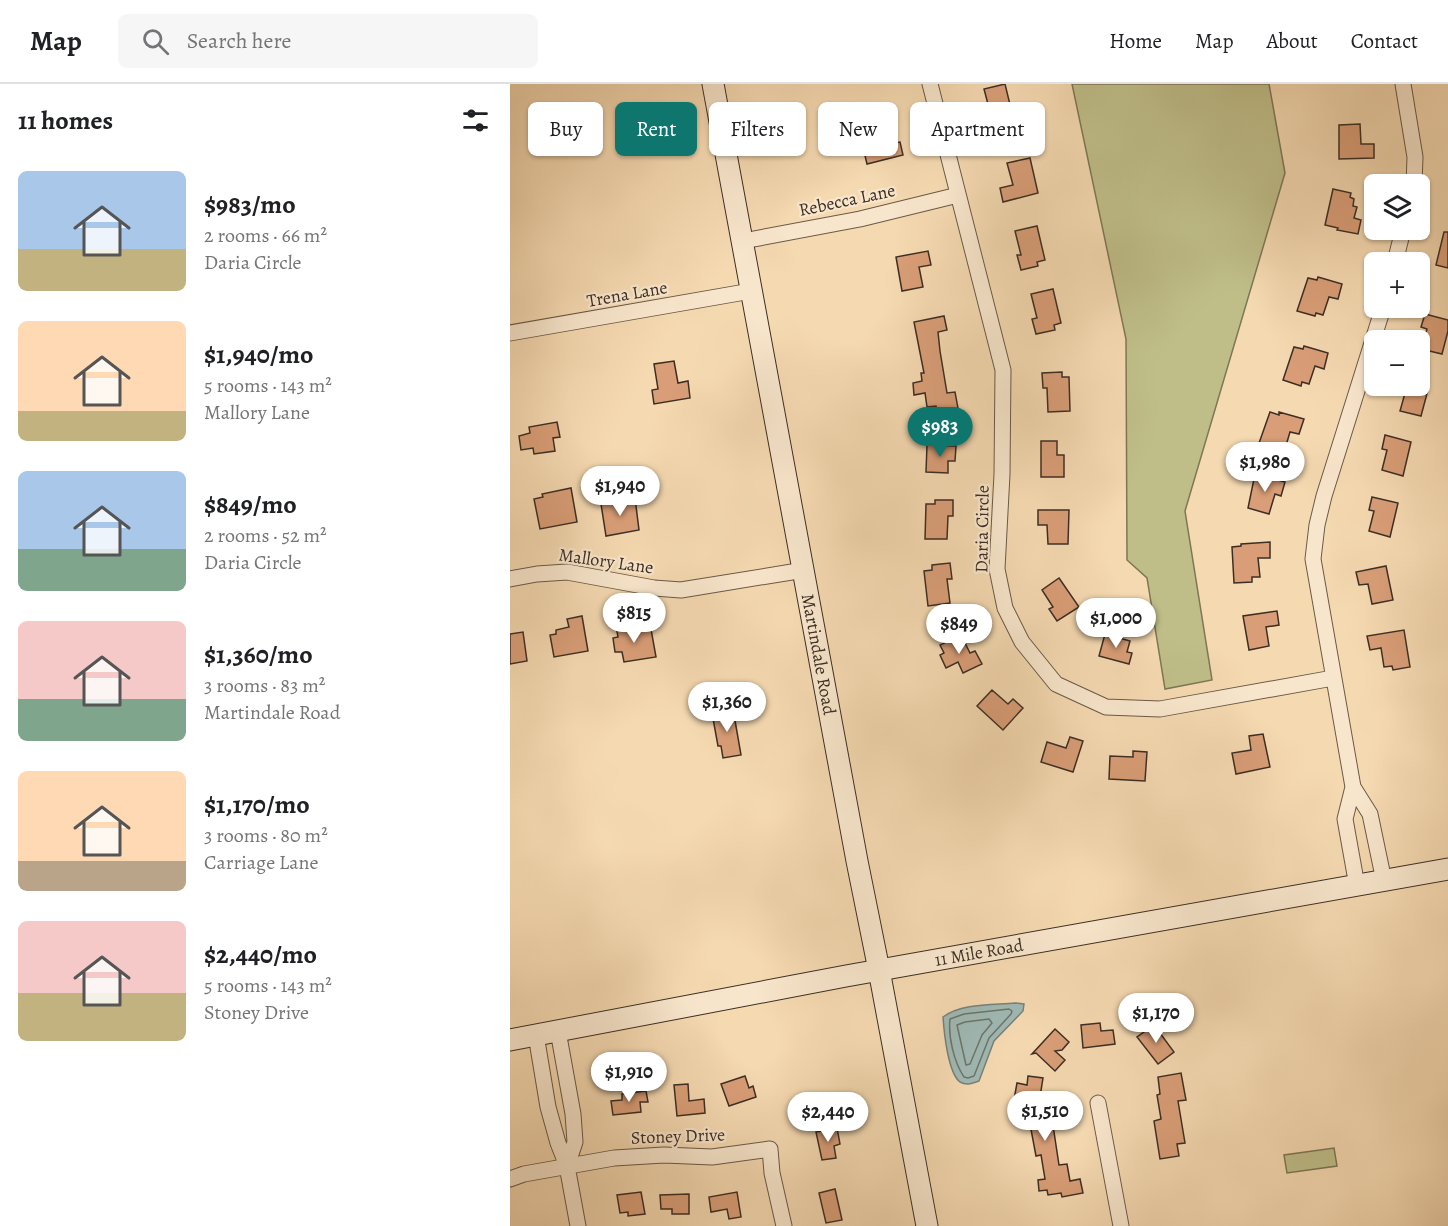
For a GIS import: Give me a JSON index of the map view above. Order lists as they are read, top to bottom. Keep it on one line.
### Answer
{"streets":{"street":["Rebecca Lane","Trena Lane","Daria Circle","Mallory Lane","Martindale Road","11 Mile Road","Stoney Drive"]},"crossings":[["Rebecca Lane","Daria Circle"],["Rebecca Lane","Martindale Road"],["Trena Lane","Martindale Road"],["Mallory Lane","Martindale Road"],["Martindale Road","11 Mile Road"]],"page":{"header":"Map","search":"Search here","nav":["Home","Map","About","Contact"],"heading":"11 homes","chip":["Buy","Rent","Filters","New","Apartment"],"list":[{"name":"$983/mo","note":"2 rooms · 66 m² · Daria Circle"},{"name":"$1,940/mo","note":"5 rooms · 143 m² · Mallory Lane"},{"name":"$849/mo","note":"2 rooms · 52 m² · Daria Circle"},{"name":"$1,360/mo","note":"3 rooms · 83 m² · Martindale Road"},{"name":"$1,170/mo","note":"3 rooms · 80 m² · Carriage Lane"},{"name":"$2,440/mo","note":"5 rooms · 143 m² · Stoney Drive"}],"map_buttons":["+","−"],"price":["$983","$1,980","$1,940","$815","$1,000","$849","$1,360","$1,170","$1,910","$1,510","$2,440"]}}
